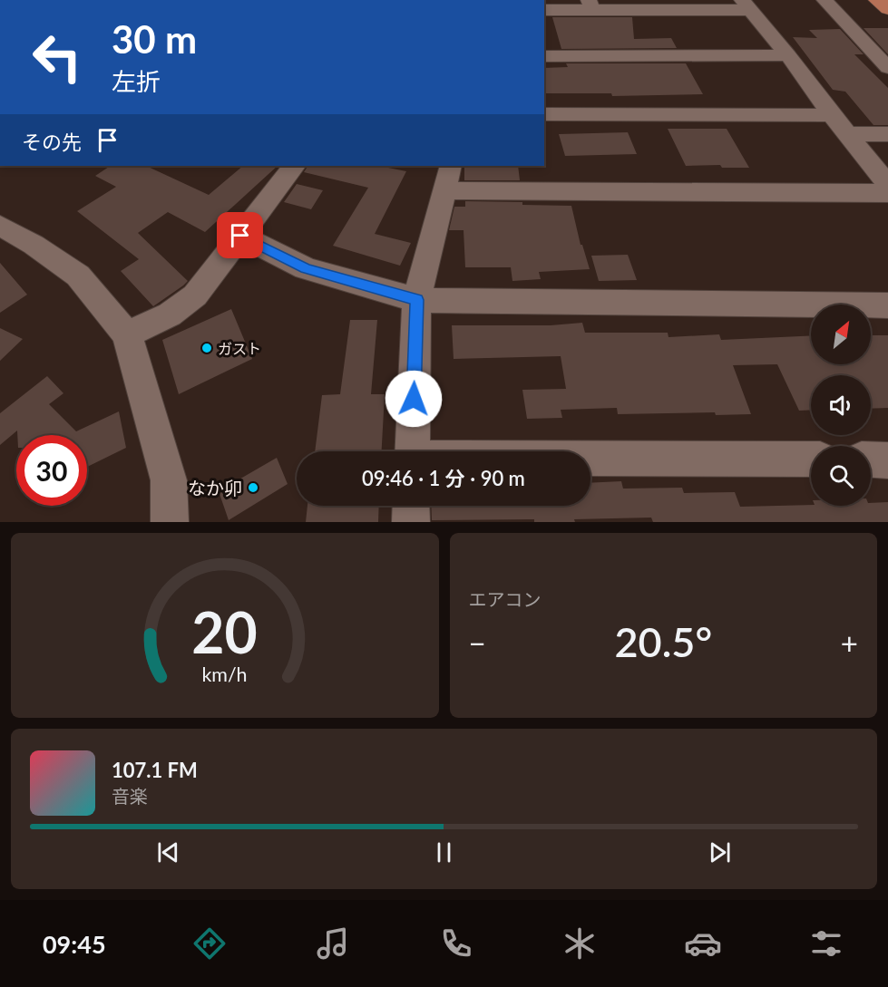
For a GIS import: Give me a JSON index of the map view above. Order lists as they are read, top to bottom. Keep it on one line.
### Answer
{"places":["ガスト","なか卯"],"north":"top right","page":{"turn":["30 m","左折"],"then":"その先","limit":"30","trip":"09:46 · 1 分 · 90 m","tile":"エアコン","heat":["−","20.5°","+"],"song":["107.1 FM","音楽"],"tabs":"09:45","gauge":["20","km/h"]}}
